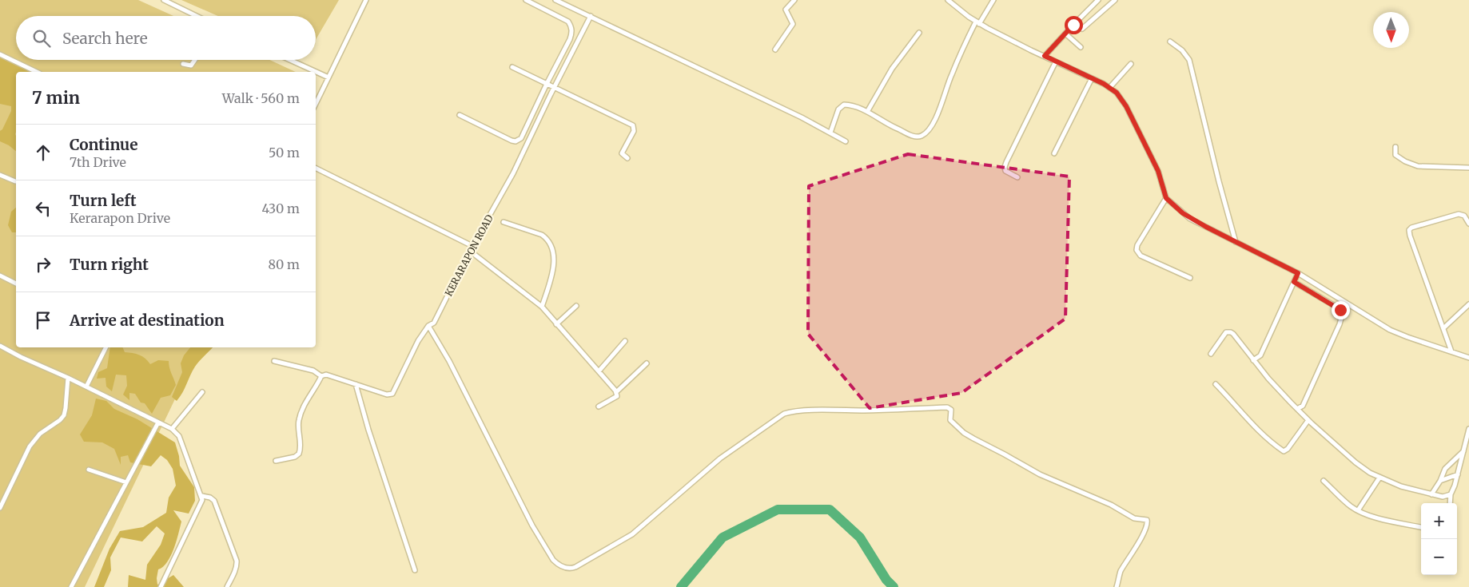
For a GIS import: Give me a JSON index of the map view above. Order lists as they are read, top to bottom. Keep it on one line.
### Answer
{"streets":{"street":["KERARAPON ROAD"]},"north":"bottom","page":{"search":"Search here","heading":["7 min","Walk · 560 m"],"list":[["Continue","7th Drive","50 m"],["Turn left","Kerarapon Drive","430 m"],["Turn right","80 m"],"Arrive at destination"],"map_buttons":["+","−"]}}
